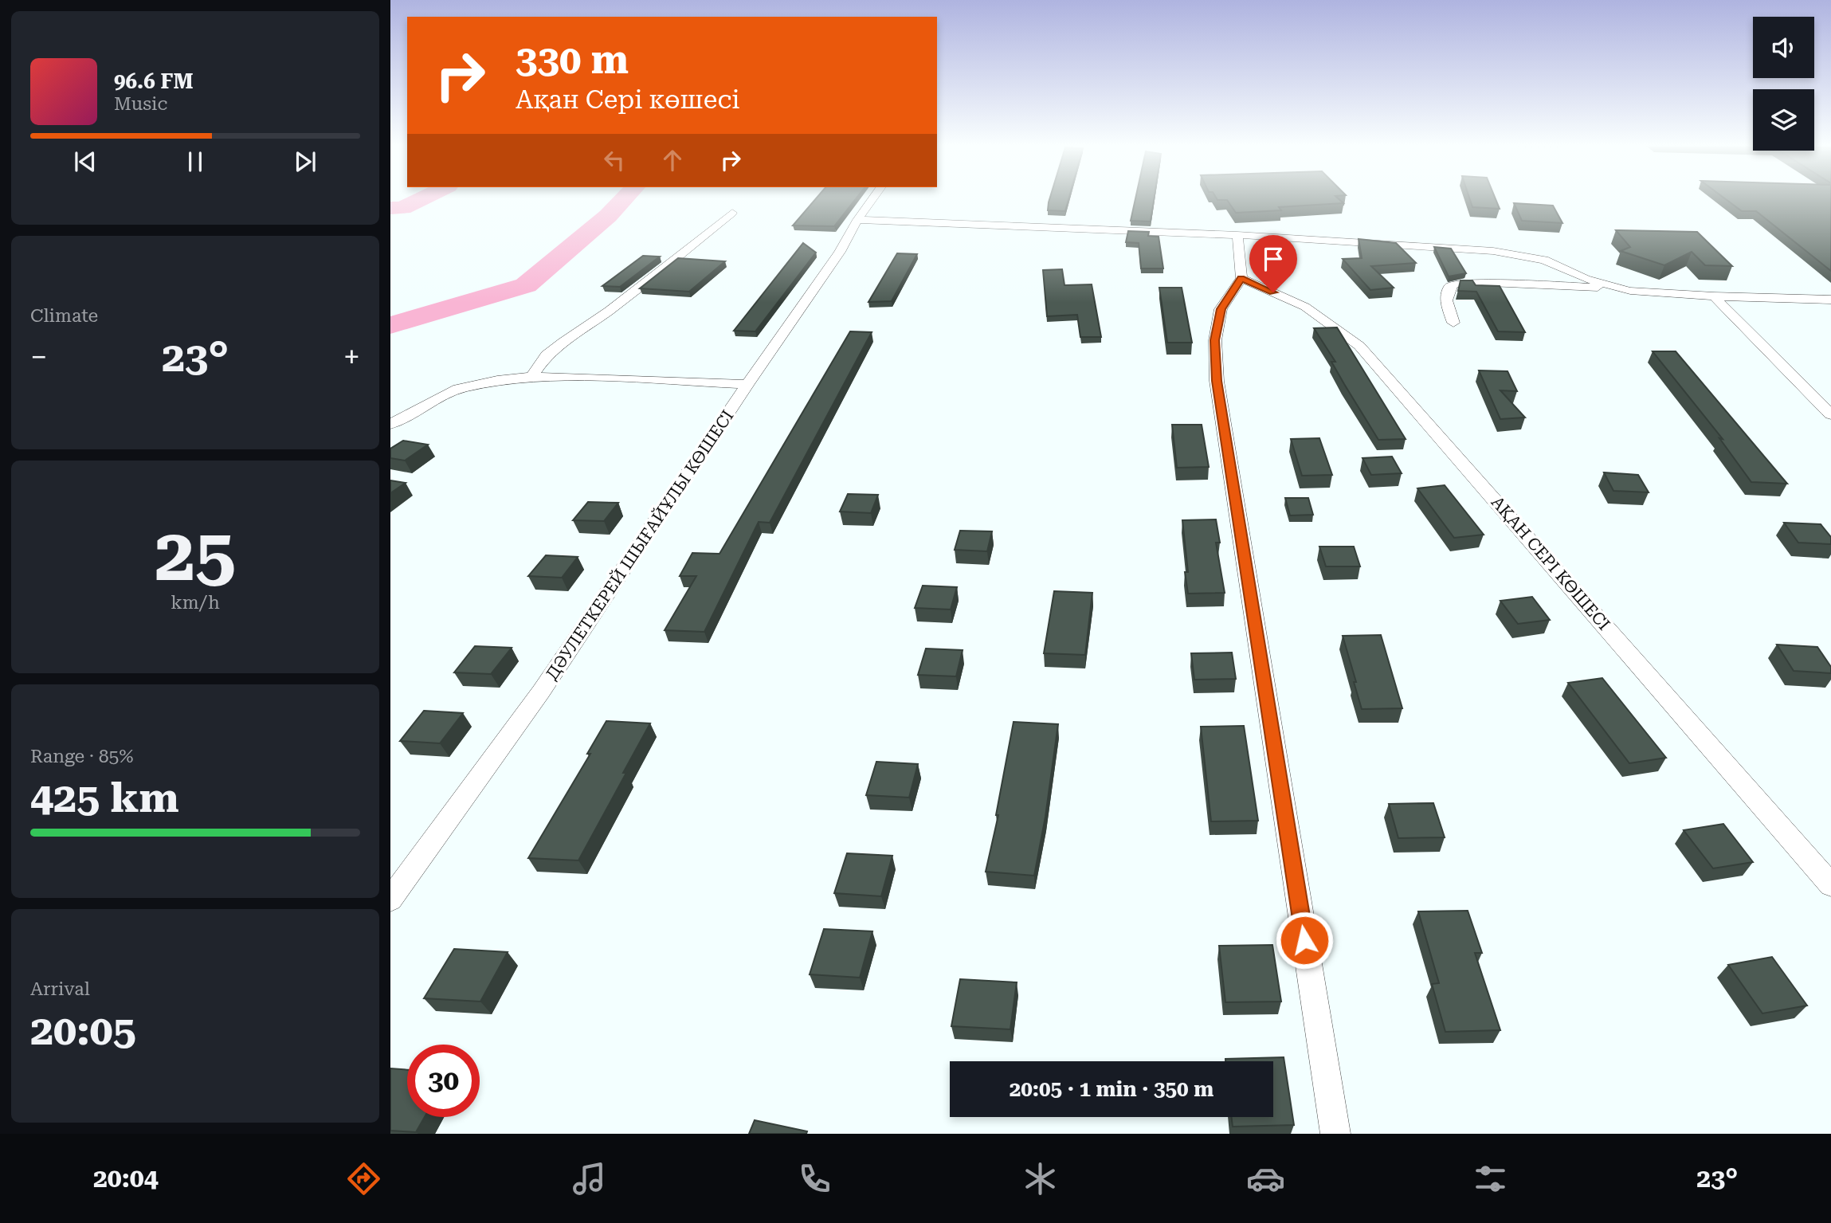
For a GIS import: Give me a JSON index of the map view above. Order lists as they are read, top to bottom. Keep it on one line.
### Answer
{"streets":{"street":["ДӘУЛЕТКЕРЕЙ ШЫҒАЙҰЛЫ КӨШЕСІ","АҚАН СЕРІ КӨШЕСІ"]},"page":{"turn":["330 m","Ақан Сері көшесі"],"song":["96.6 FM","Music"],"tile":["Climate",["25","km/h"],["Range · 85%","425 km"],["Arrival","20:05"]],"heat":["−","23°","+"],"limit":"30","trip":"20:05 · 1 min · 350 m","tabs":["20:04","23°"]}}
